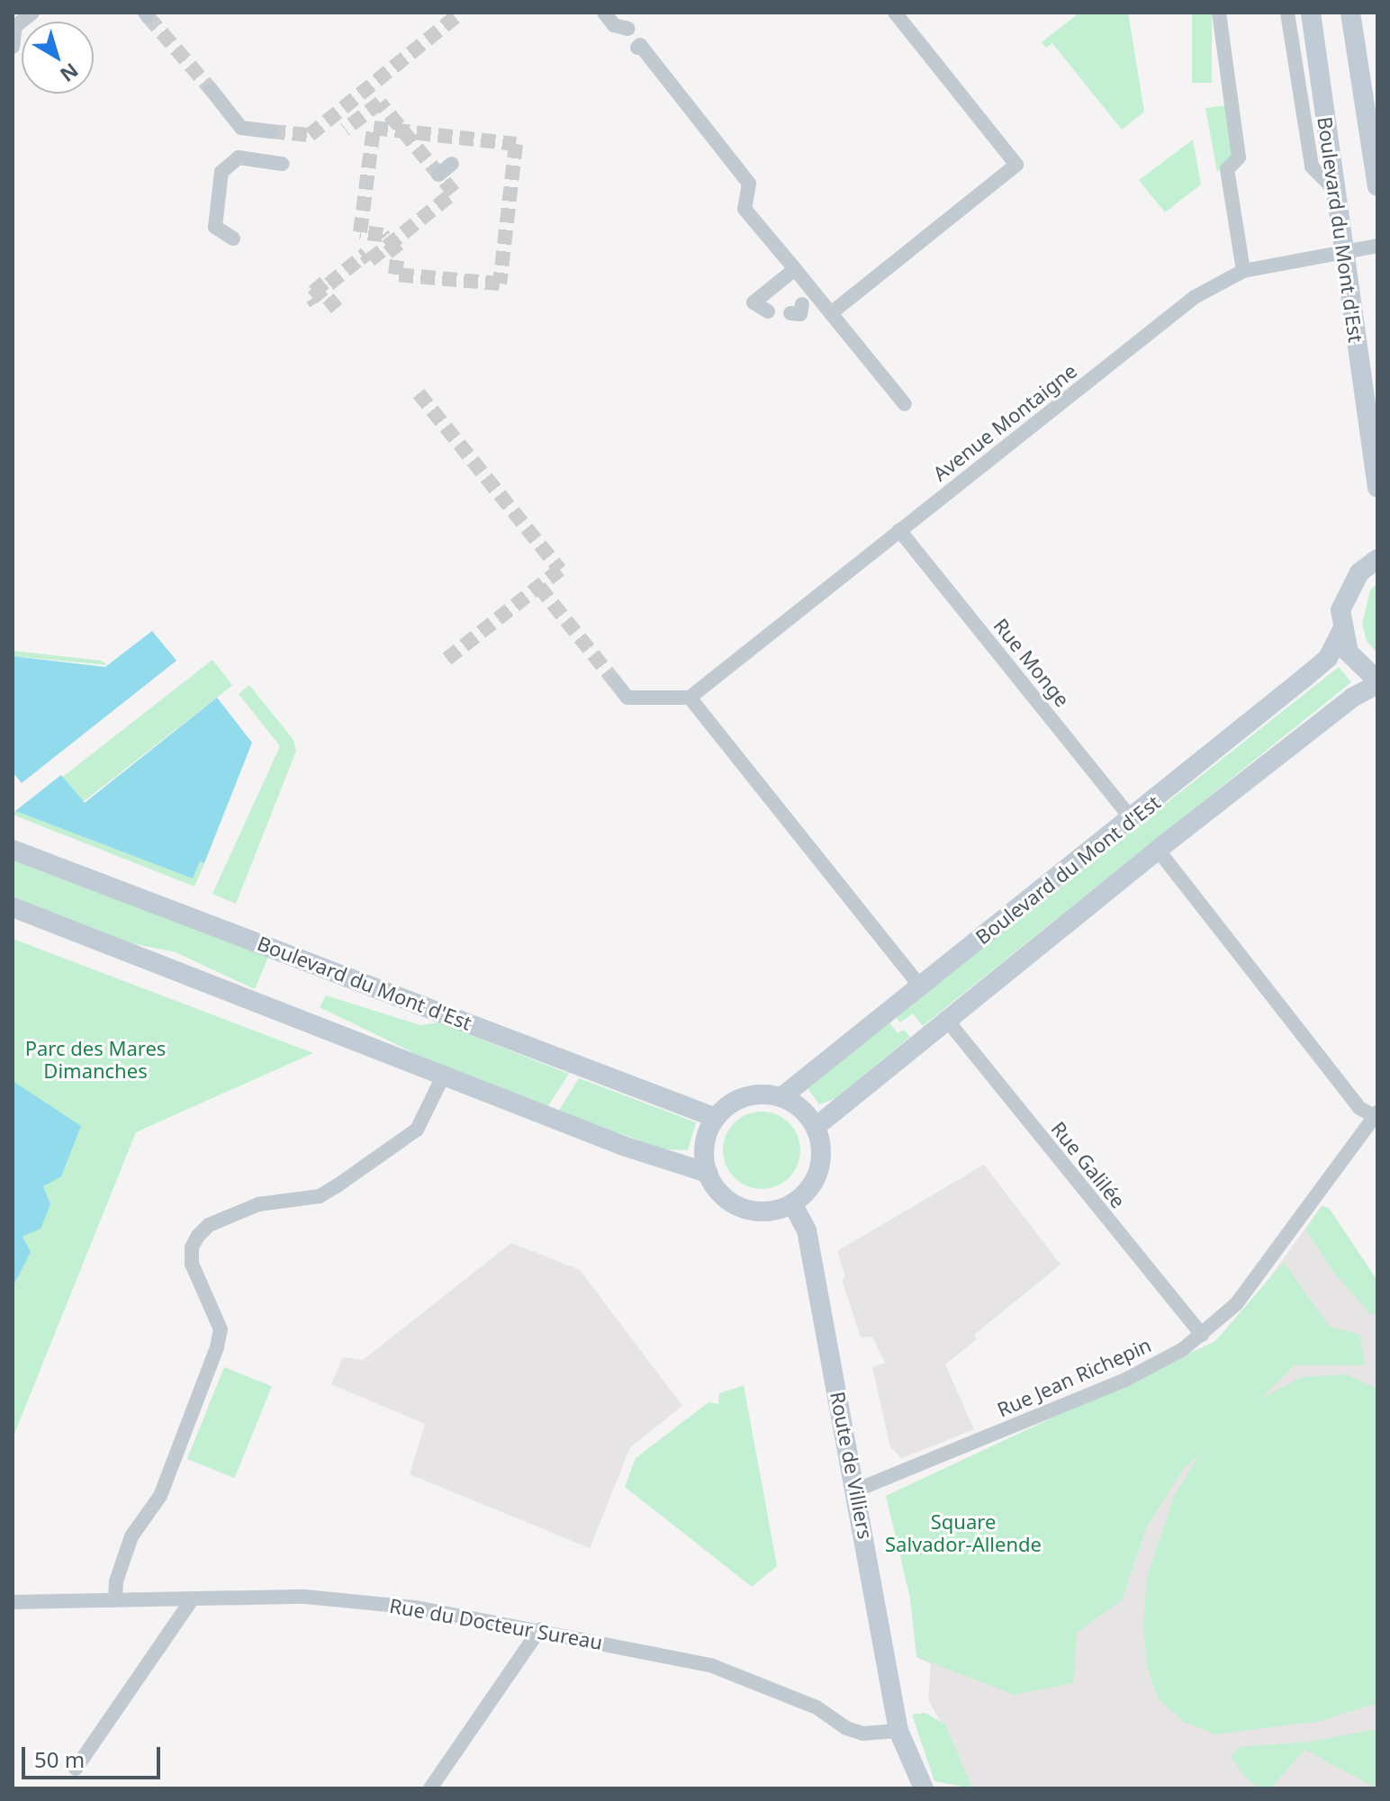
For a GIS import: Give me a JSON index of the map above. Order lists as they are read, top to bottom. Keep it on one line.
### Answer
{"streets":{"main road":["Boulevard du Mont d'Est","Route de Villiers"],"street":["Avenue Montaigne","Rue Monge","Rue Galilée","Rue Jean Richepin","Rue du Docteur Sureau"]},"crossings":[["Boulevard du Mont d'Est","Avenue Montaigne"],["Boulevard du Mont d'Est","Rue Monge"],["Boulevard du Mont d'Est","Rue Galilée"],["Boulevard du Mont d'Est","Route de Villiers"],["Avenue Montaigne","Rue Monge"],["Rue Galilée","Rue Jean Richepin"],["Rue Jean Richepin","Route de Villiers"],["Route de Villiers","Rue du Docteur Sureau"]],"parks":["Parc des Mares Dimanches","Square Salvador-Allende"],"scale_bar":"50 m","north":"bottom right"}
